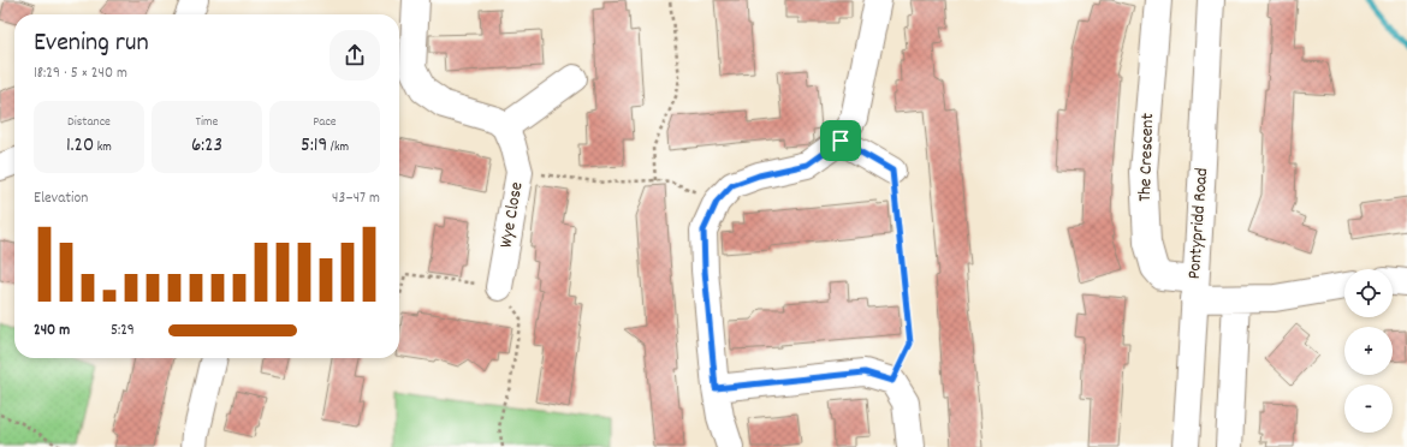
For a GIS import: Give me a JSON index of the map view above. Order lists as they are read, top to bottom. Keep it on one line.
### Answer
{"streets":{"street":["The Crescent","Wye Close","Pontypridd Road"]},"crossings":[["The Crescent","Pontypridd Road"]],"page":{"heading":["Evening run","18:29 · 5 × 240 m"],"stats":[["Distance","1.20 km"],["Time","6:23"],["Pace","5:19 /km"]],"chart":["Elevation","43–47 m"],"map_buttons":["+","−"],"list":[{"name":"240 m","note":"5:29"}]}}
